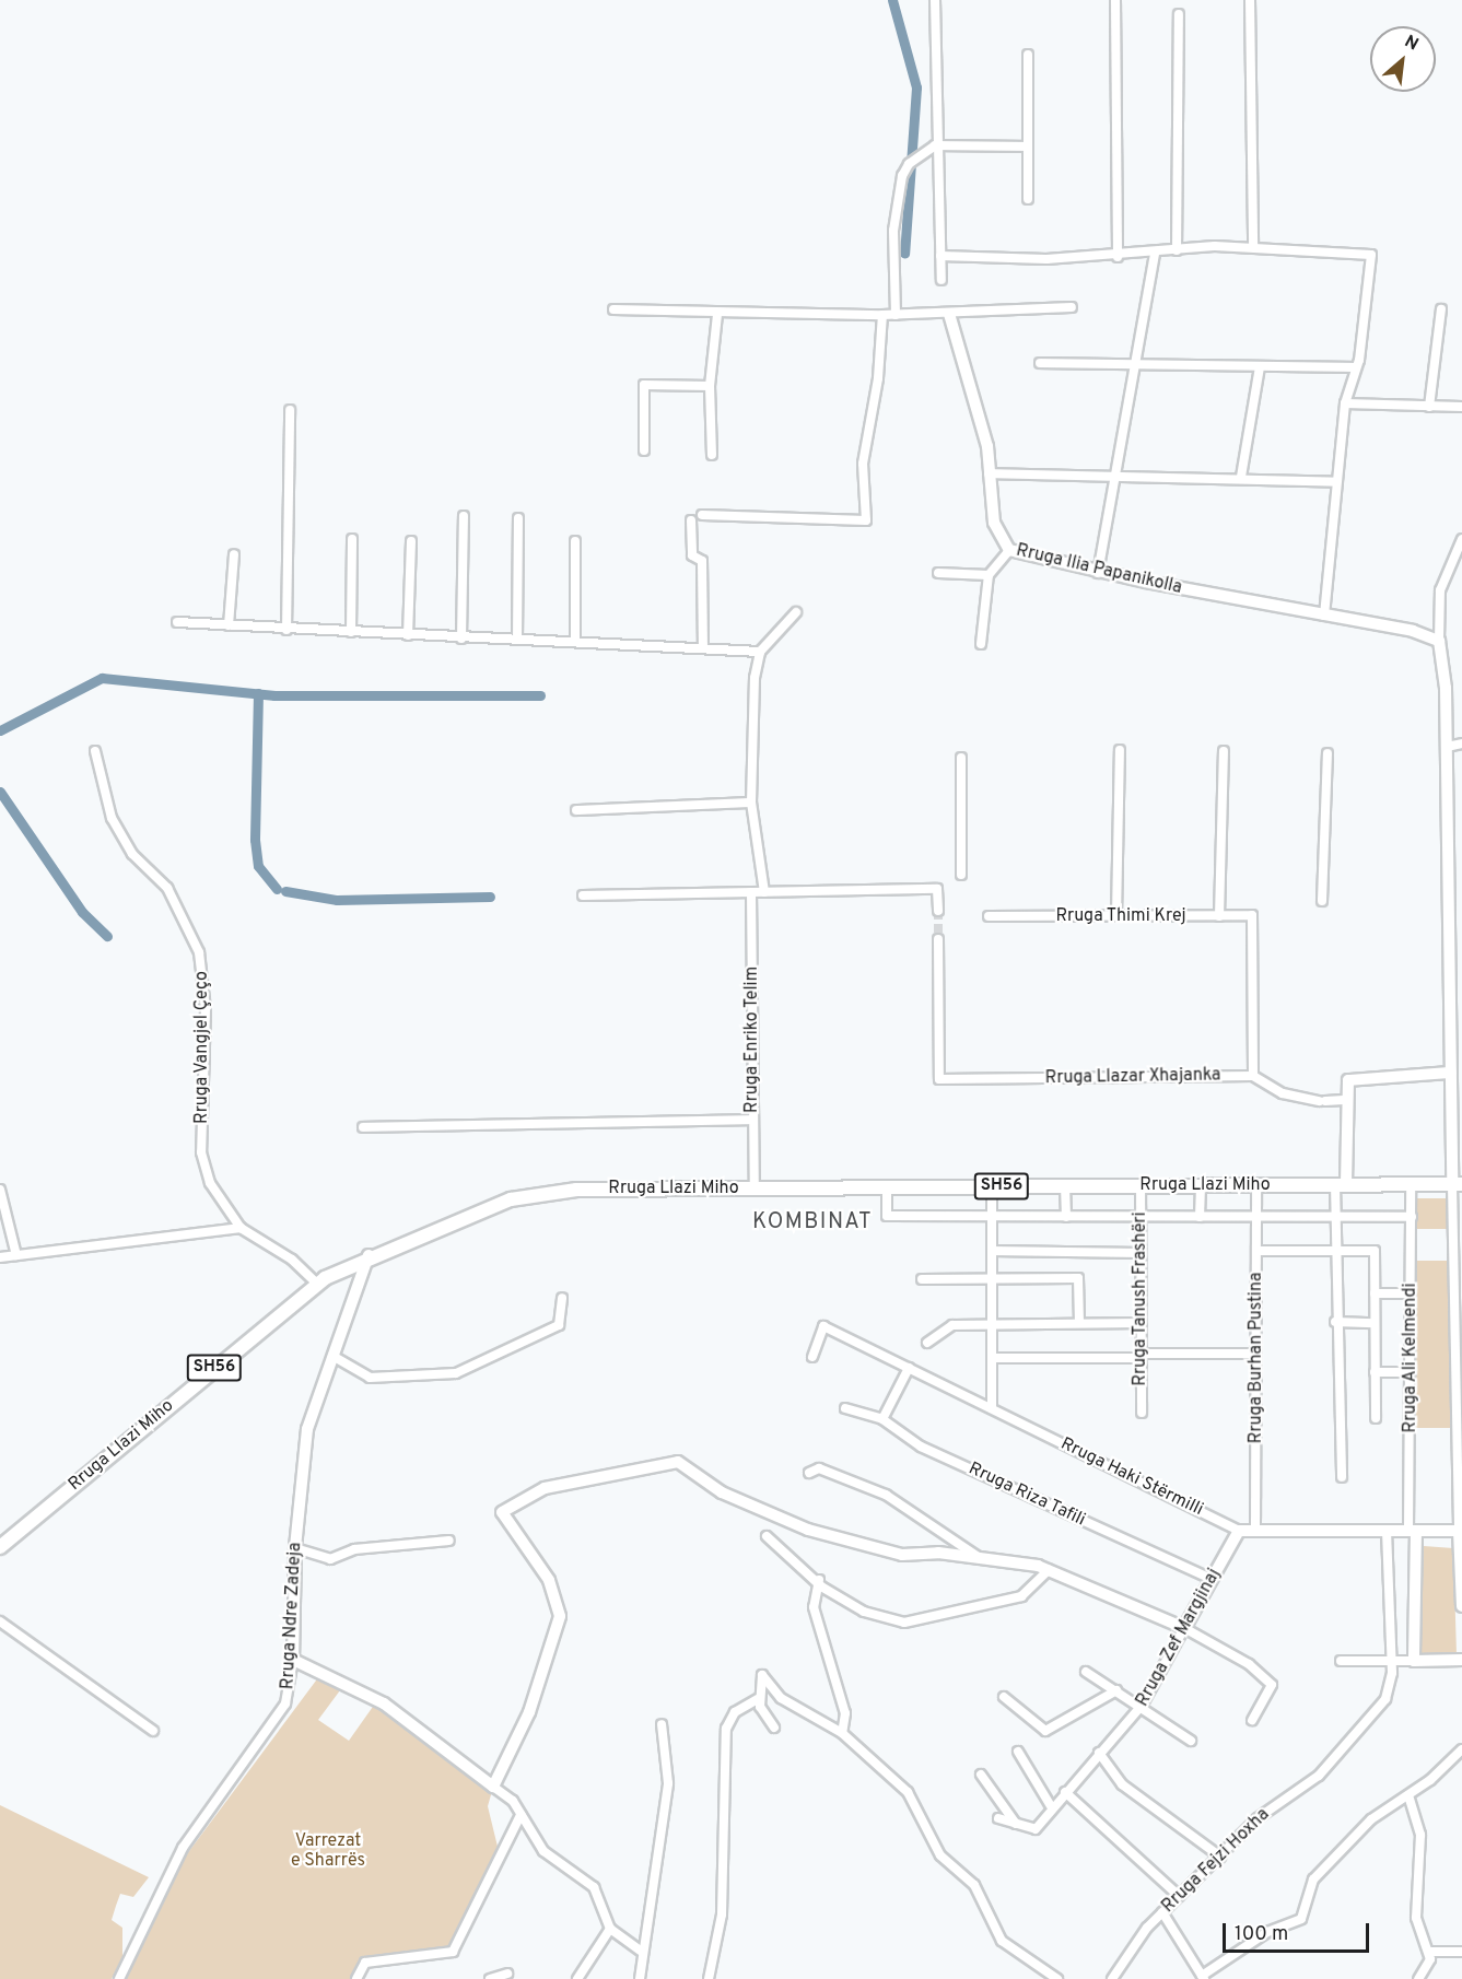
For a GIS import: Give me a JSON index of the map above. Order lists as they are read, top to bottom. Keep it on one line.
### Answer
{"streets":{"main road":["Rruga Llazi Miho","SH56"],"street":["Rruga Ilia Papanikolla","Rruga Thimi Krej","Rruga Enriko Telim","Rruga Vangjel Çeço","Rruga Llazar Xhajanka","Rruga Tanush Frashëri","Rruga Burhan Pustina","Rruga Ali Kelmendi","Rruga Haki Stërmilli","Rruga Riza Tafili","Rruga Ndre Zadeja","Rruga Zef Margjinaj","Rruga Fejzi Hoxha"]},"crossings":[["Rruga Thimi Krej","Rruga Llazar Xhajanka"],["Rruga Enriko Telim","Rruga Llazi Miho"],["Rruga Vangjel Çeço","Rruga Llazi Miho"],["Rruga Llazi Miho","Rruga Tanush Frashëri"],["Rruga Llazi Miho","Rruga Burhan Pustina"],["Rruga Llazi Miho","Rruga Ali Kelmendi"],["Rruga Llazi Miho","Rruga Ndre Zadeja"],["Rruga Burhan Pustina","Rruga Haki Stërmilli"],["Rruga Ali Kelmendi","Rruga Haki Stërmilli"],["Rruga Haki Stërmilli","Rruga Zef Margjinaj"],["Rruga Haki Stërmilli","Rruga Fejzi Hoxha"],["Rruga Riza Tafili","Rruga Zef Margjinaj"]],"districts":["KOMBINAT"],"parks":["Varrezat e Sharrës"],"scale_bar":"100 m","north":"top right"}
